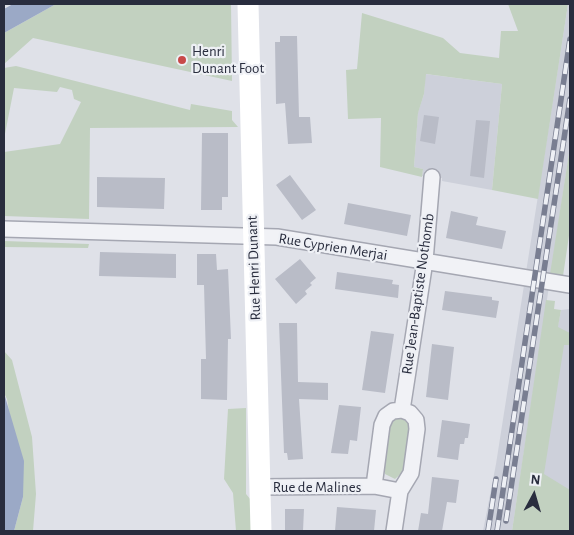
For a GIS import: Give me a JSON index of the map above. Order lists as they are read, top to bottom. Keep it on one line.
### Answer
{"streets":{"main road":["Rue Henri Dunant"],"street":["Rue Cyprien Merjai","Rue Jean-Baptiste Nothomb","Rue de Malines"]},"crossings":[["Rue Cyprien Merjai","Rue Henri Dunant"],["Rue Cyprien Merjai","Rue Jean-Baptiste Nothomb"],["Rue Henri Dunant","Rue de Malines"]],"places":["Henri Dunant Foot"],"north":"top"}
